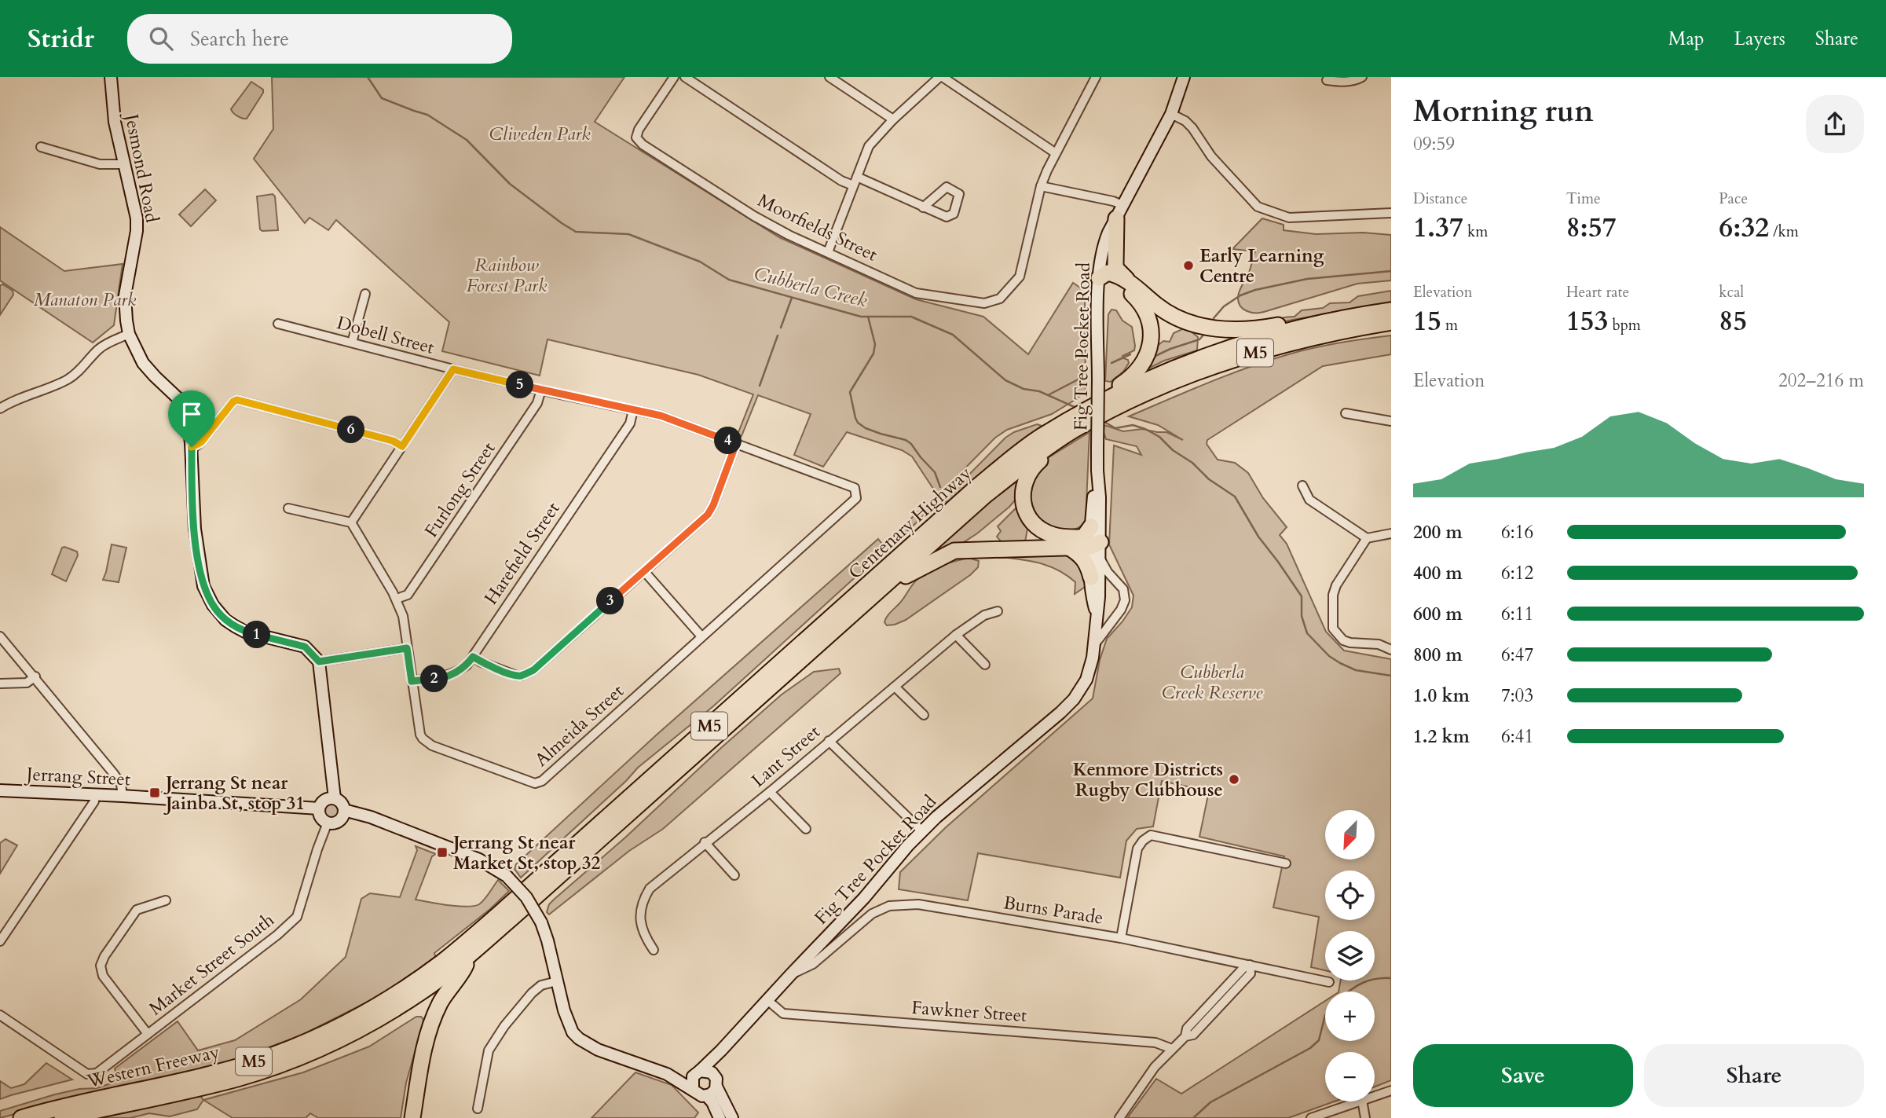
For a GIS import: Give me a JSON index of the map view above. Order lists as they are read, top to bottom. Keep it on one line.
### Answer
{"streets":{"highway":["M5","Centenary Highway","Western Freeway"],"street":["Jesmond Road","Moorfields Street","Dobell Street","Fig Tree Pocket Road","Furlong Street","Harefield Street","Almeida Street","Lant Street","Jerrang Street","Burns Parade","Market Street South","Fawkner Street"]},"crossings":[["Dobell Street","Furlong Street"],["Dobell Street","Harefield Street"],["Dobell Street","Almeida Street"],["Fig Tree Pocket Road","Burns Parade"],["Fig Tree Pocket Road","Fawkner Street"],["Furlong Street","Almeida Street"],["Centenary Highway","Western Freeway"],["Harefield Street","Almeida Street"],["Jerrang Street","Market Street South"]],"water":["Cubberla Creek"],"parks":["Cliveden Park","Rainbow Forest Park","Manaton Park","Cubberla Creek Reserve"],"places":{"other":["Early Learning Centre","Kenmore Districts Rugby Clubhouse"],"transit":["Jerrang St near Jainba St, stop 31","Jerrang St near Market St, stop 32"]},"north":"bottom left","page":{"header":"Stridr","search":"Search here","nav":["Map","Layers","Share"],"heading":["Morning run","09:59"],"stats":[["Distance","1.37 km"],["Time","8:57"],["Pace","6:32 /km"],["Elevation","15 m"],["Heart rate","153 bpm"],["kcal","85"]],"chart":["Elevation","202–216 m"],"pins":["5","6","4","3","1","2"],"list":[{"name":"200 m","note":"6:16"},{"name":"400 m","note":"6:12"},{"name":"600 m","note":"6:11"},{"name":"800 m","note":"6:47"},{"name":"1.0 km","note":"7:03"},{"name":"1.2 km","note":"6:41"}],"map_buttons":["+","−"],"buttons":["Save","Share"]}}
